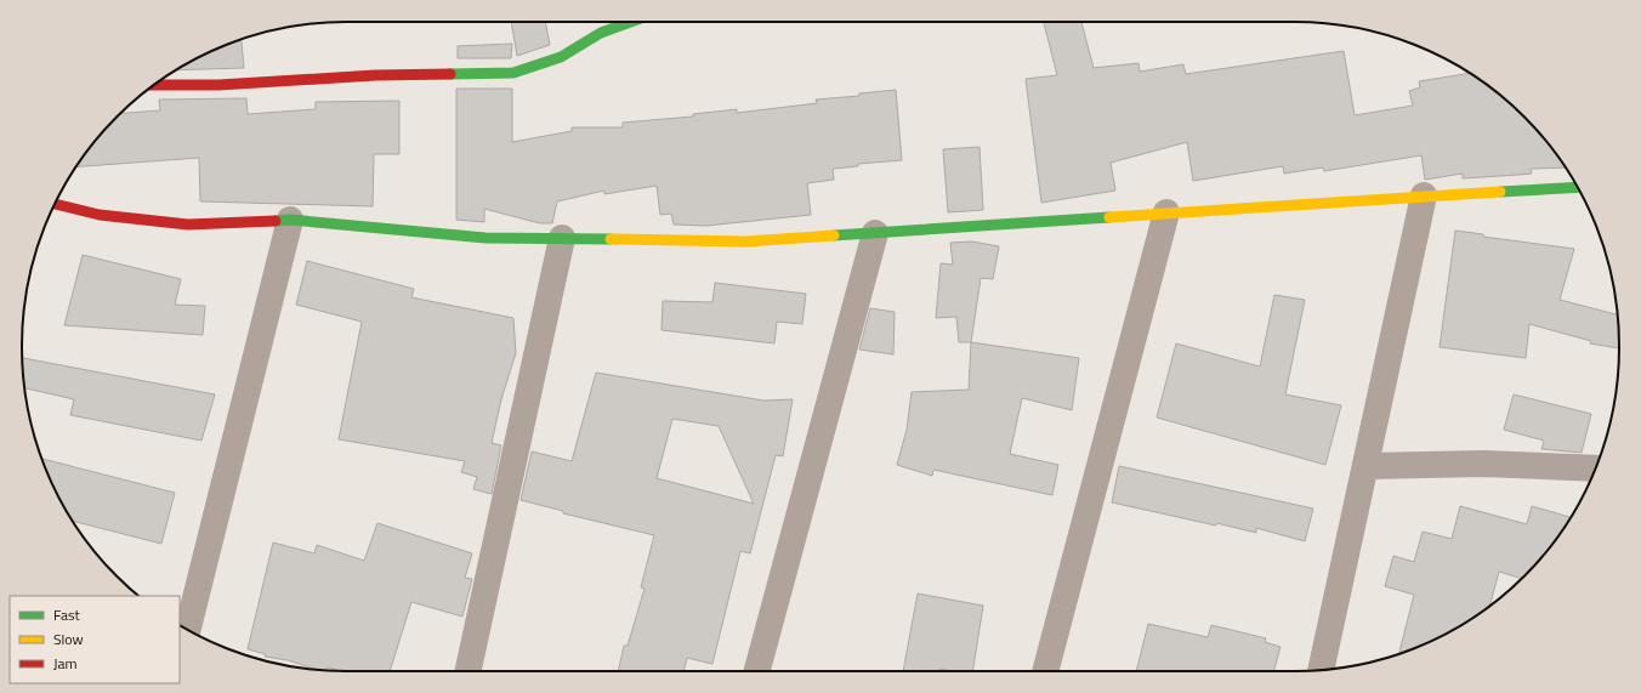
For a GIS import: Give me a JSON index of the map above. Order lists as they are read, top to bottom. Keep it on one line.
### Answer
{"legend":["Fast","Slow","Jam"]}
